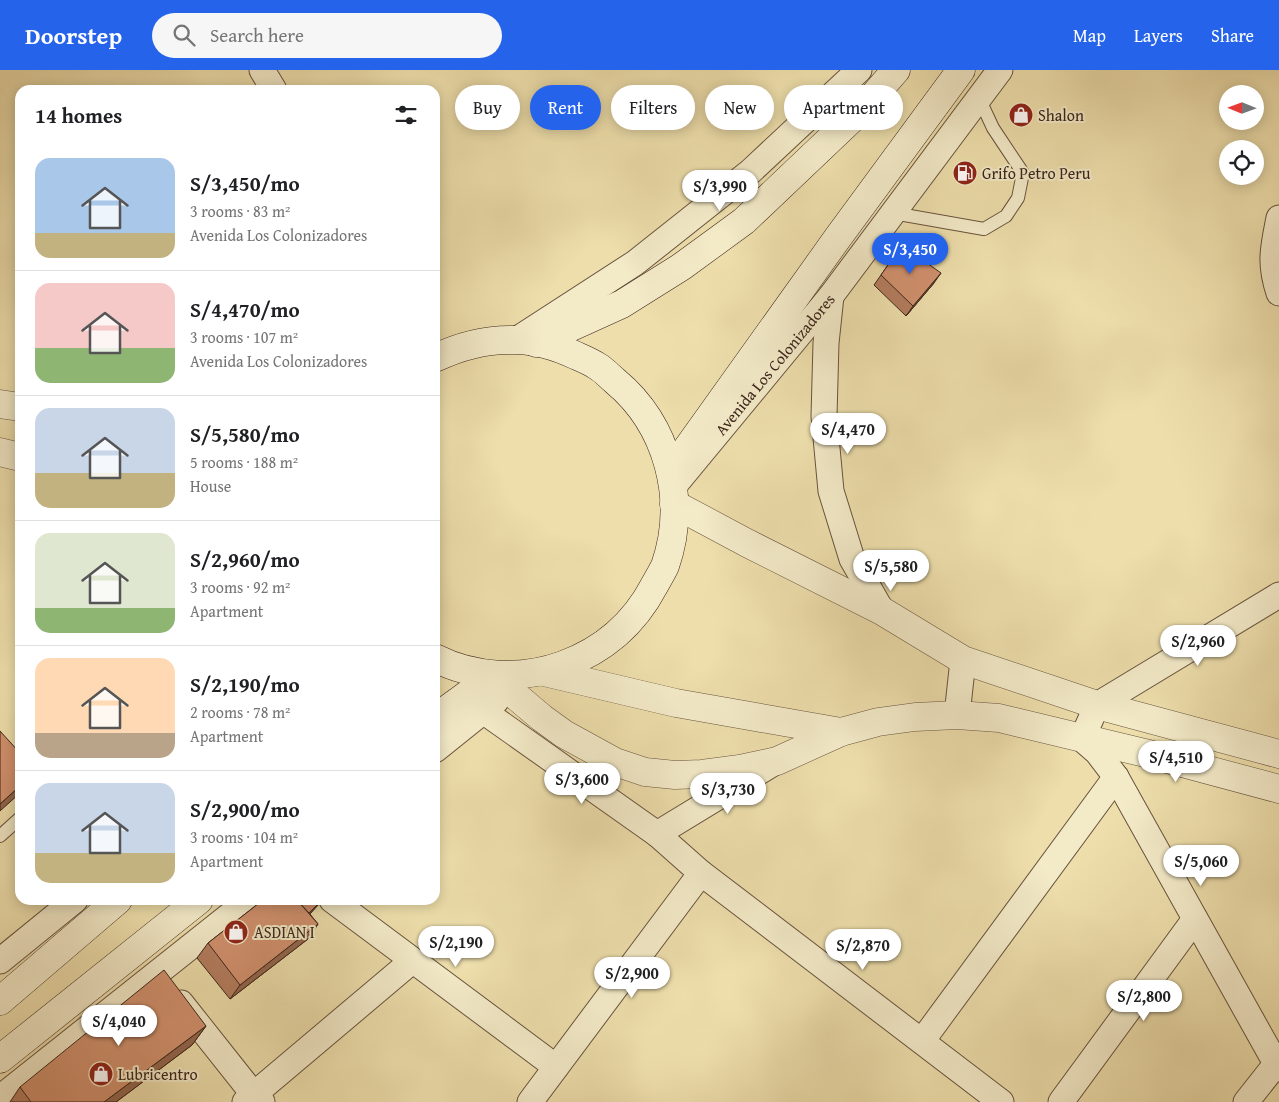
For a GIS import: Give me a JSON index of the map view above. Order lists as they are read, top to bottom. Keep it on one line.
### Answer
{"streets":{"main road":["Avenida Los Colonizadores"]},"places":{"shop":["Shalon","ASDIAN I","Lubricentro"],"fuel station":["Grifo Petro Peru"]},"north":"left","page":{"header":"Doorstep","search":"Search here","nav":["Map","Layers","Share"],"chip":["Buy","Rent","Filters","New","Apartment"],"heading":"14 homes","list":[{"name":"S/3,450/mo","note":"3 rooms · 83 m² · Avenida Los Colonizadores"},{"name":"S/4,470/mo","note":"3 rooms · 107 m² · Avenida Los Colonizadores"},{"name":"S/5,580/mo","note":"5 rooms · 188 m² · House"},{"name":"S/2,960/mo","note":"3 rooms · 92 m² · Apartment"},{"name":"S/2,190/mo","note":"2 rooms · 78 m² · Apartment"},{"name":"S/2,900/mo","note":"3 rooms · 104 m² · Apartment"}],"price":["S/3,990","S/3,450","S/4,470","S/5,580","S/2,960","S/4,510","S/3,600","S/3,730","S/5,060","S/2,190","S/2,870","S/2,900","S/2,800","S/4,040"]}}
